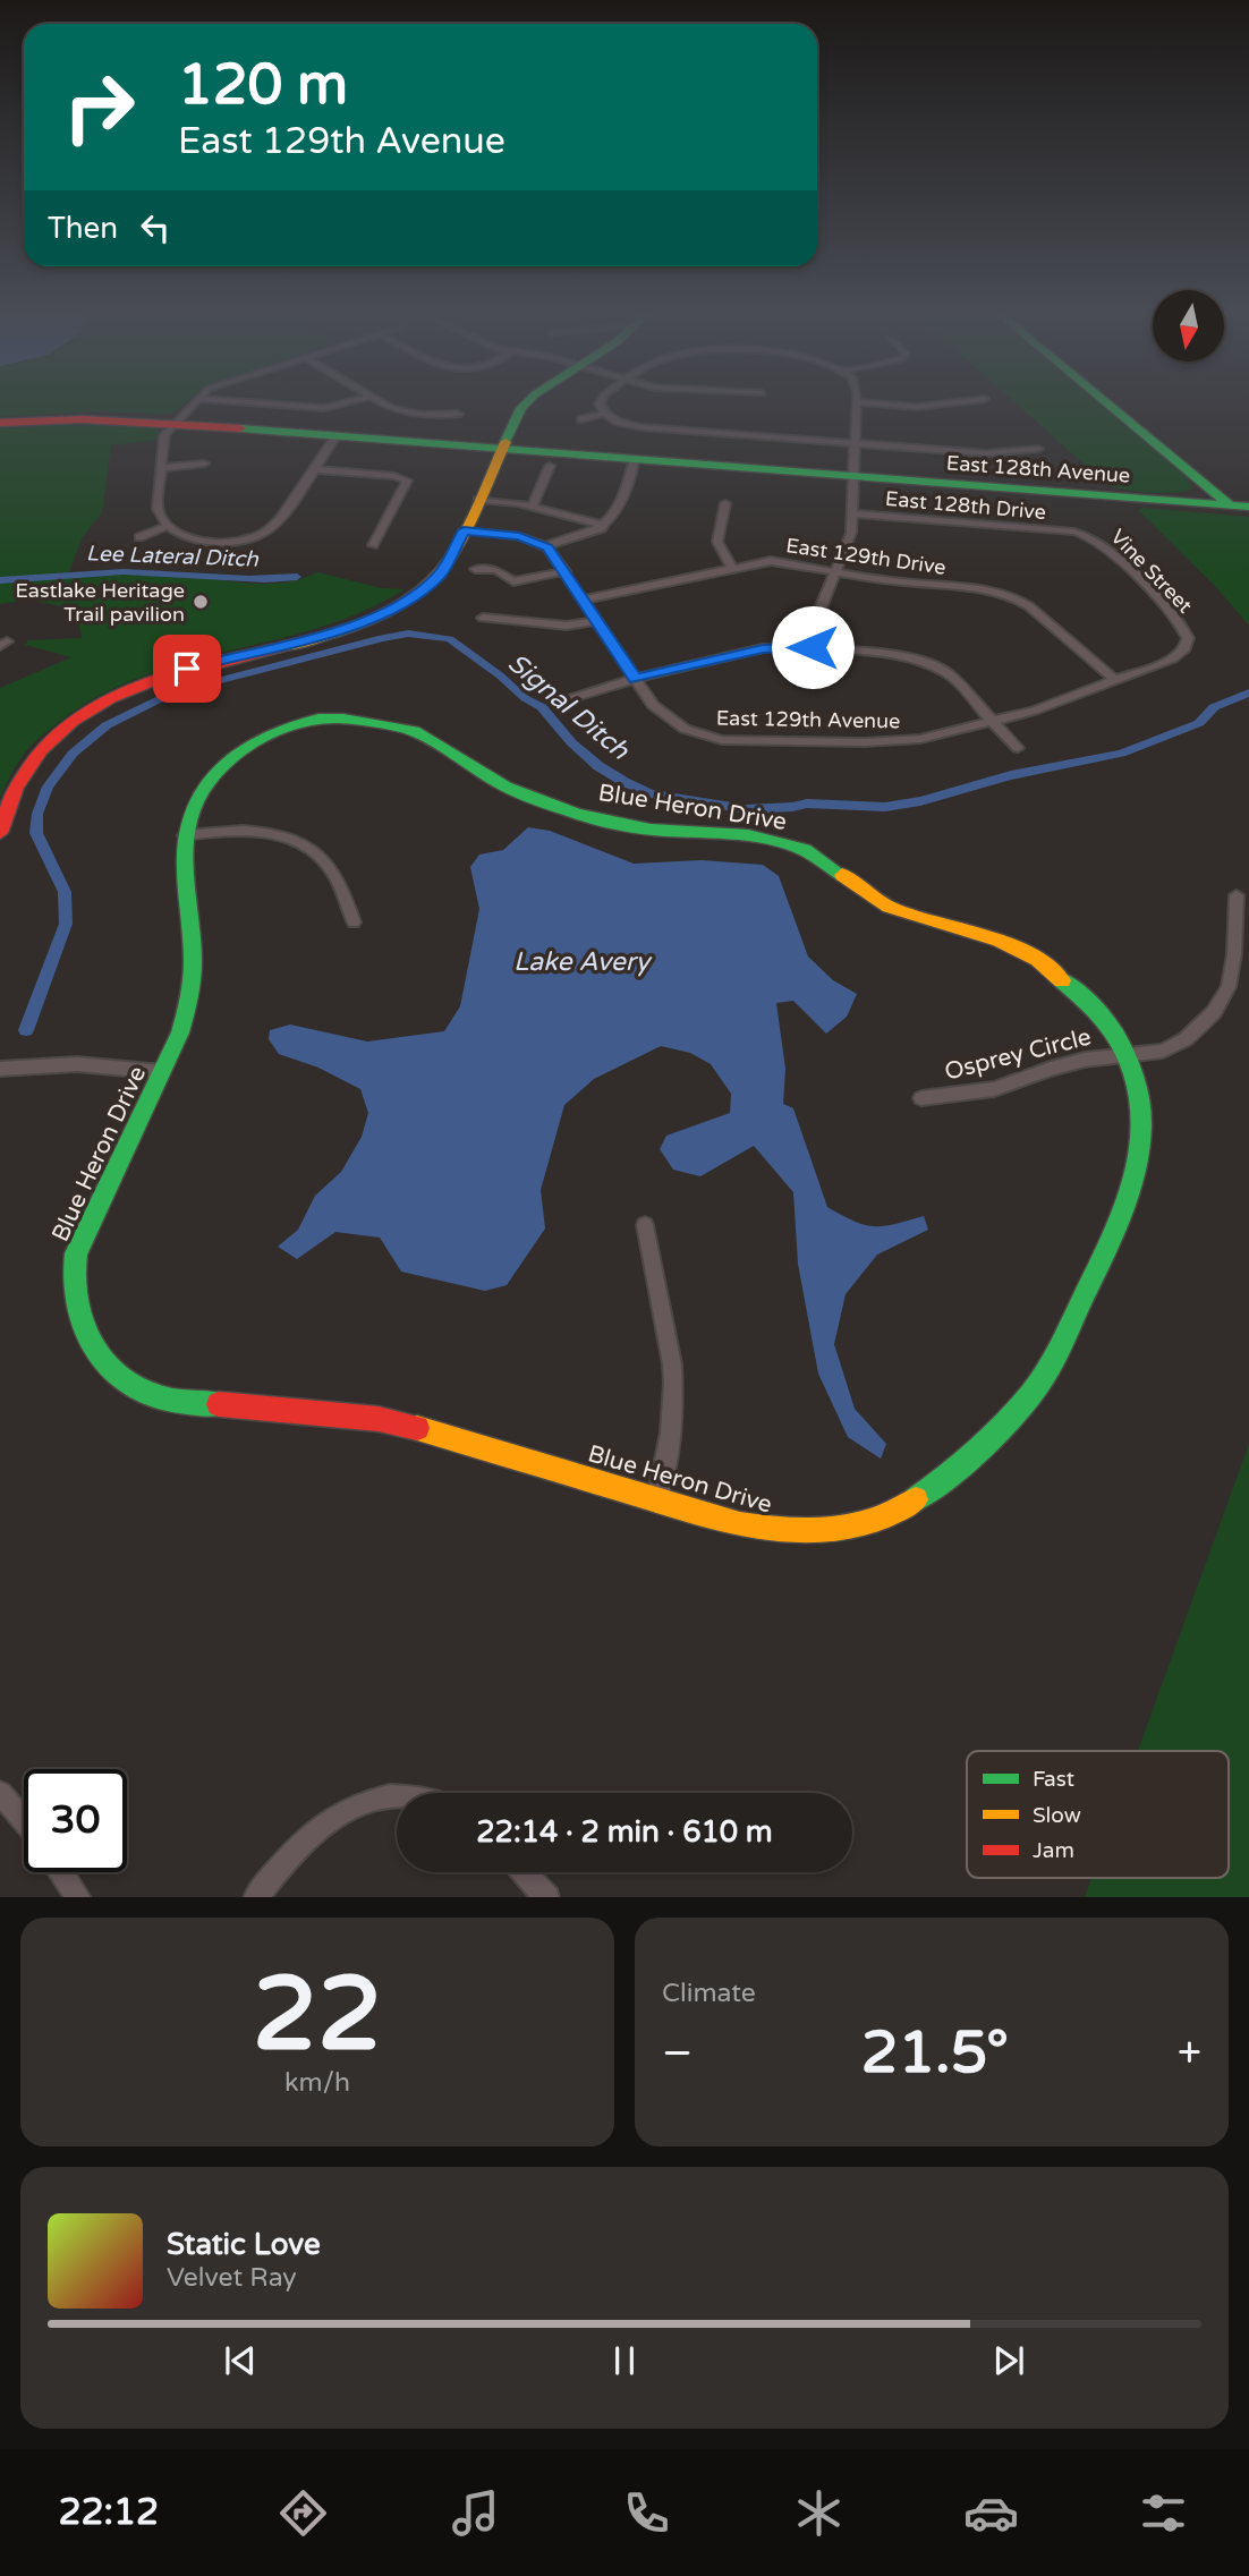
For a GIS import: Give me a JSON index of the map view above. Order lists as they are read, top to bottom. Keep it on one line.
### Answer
{"streets":{"street":["East 128th Avenue","East 128th Drive","East 129th Drive","Vine Street","East 129th Avenue","Blue Heron Drive","Osprey Circle"]},"crossings":[["East 128th Drive","Vine Street"],["East 129th Drive","East 129th Avenue"],["Vine Street","East 129th Avenue"],["Blue Heron Drive","Osprey Circle"]],"water":["Lee Lateral Ditch","Signal Ditch","Lake Avery"],"places":["Eastlake Heritage Trail pavilion"],"legend":["Fast","Slow","Jam"],"north":"bottom","page":{"turn":["120 m","East 129th Avenue"],"then":"Then","limit":"30","trip":"22:14 · 2 min · 610 m","tile":[["22","km/h"],"Climate"],"heat":["−","21.5°","+"],"song":["Static Love","Velvet Ray"],"tabs":"22:12"}}
